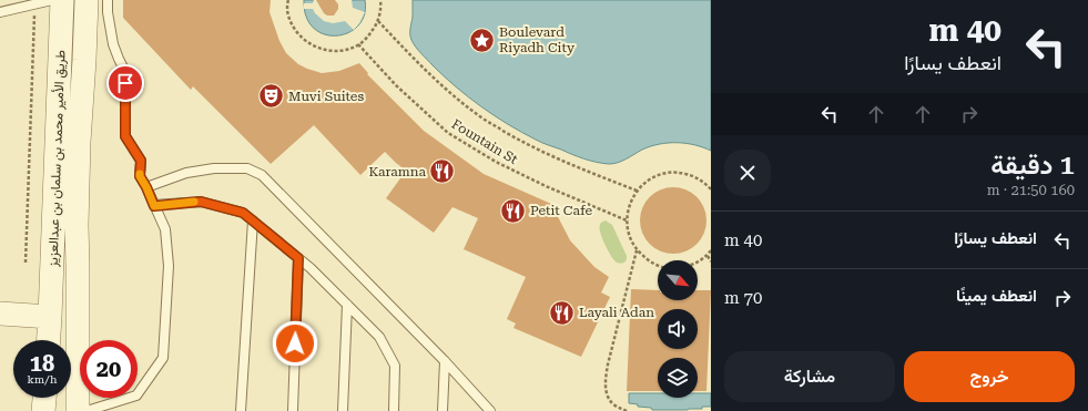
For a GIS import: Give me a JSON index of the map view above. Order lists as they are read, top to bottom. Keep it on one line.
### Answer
{"streets":{"street":["طريق الأمير محمد بن سلمان بن عبدالعزيز"],"path":["Fountain St"]},"places":{"place":["Boulevard Riyadh City"],"theatre":["Muvi Suites"],"restaurant":["Karamna","Petit Cafe","Layali Adan"]},"north":"bottom right","page":{"turn":["40 m","انعطف يسارًا"],"heading":["1 دقيقة","160 m · 21:50"],"list":[{"name":"انعطف يسارًا","value":"40 m"},{"name":"انعطف يمينًا","value":"70 m"}],"speed":"18 km/h","limit":"20","buttons":["خروج","مشاركة"]}}
